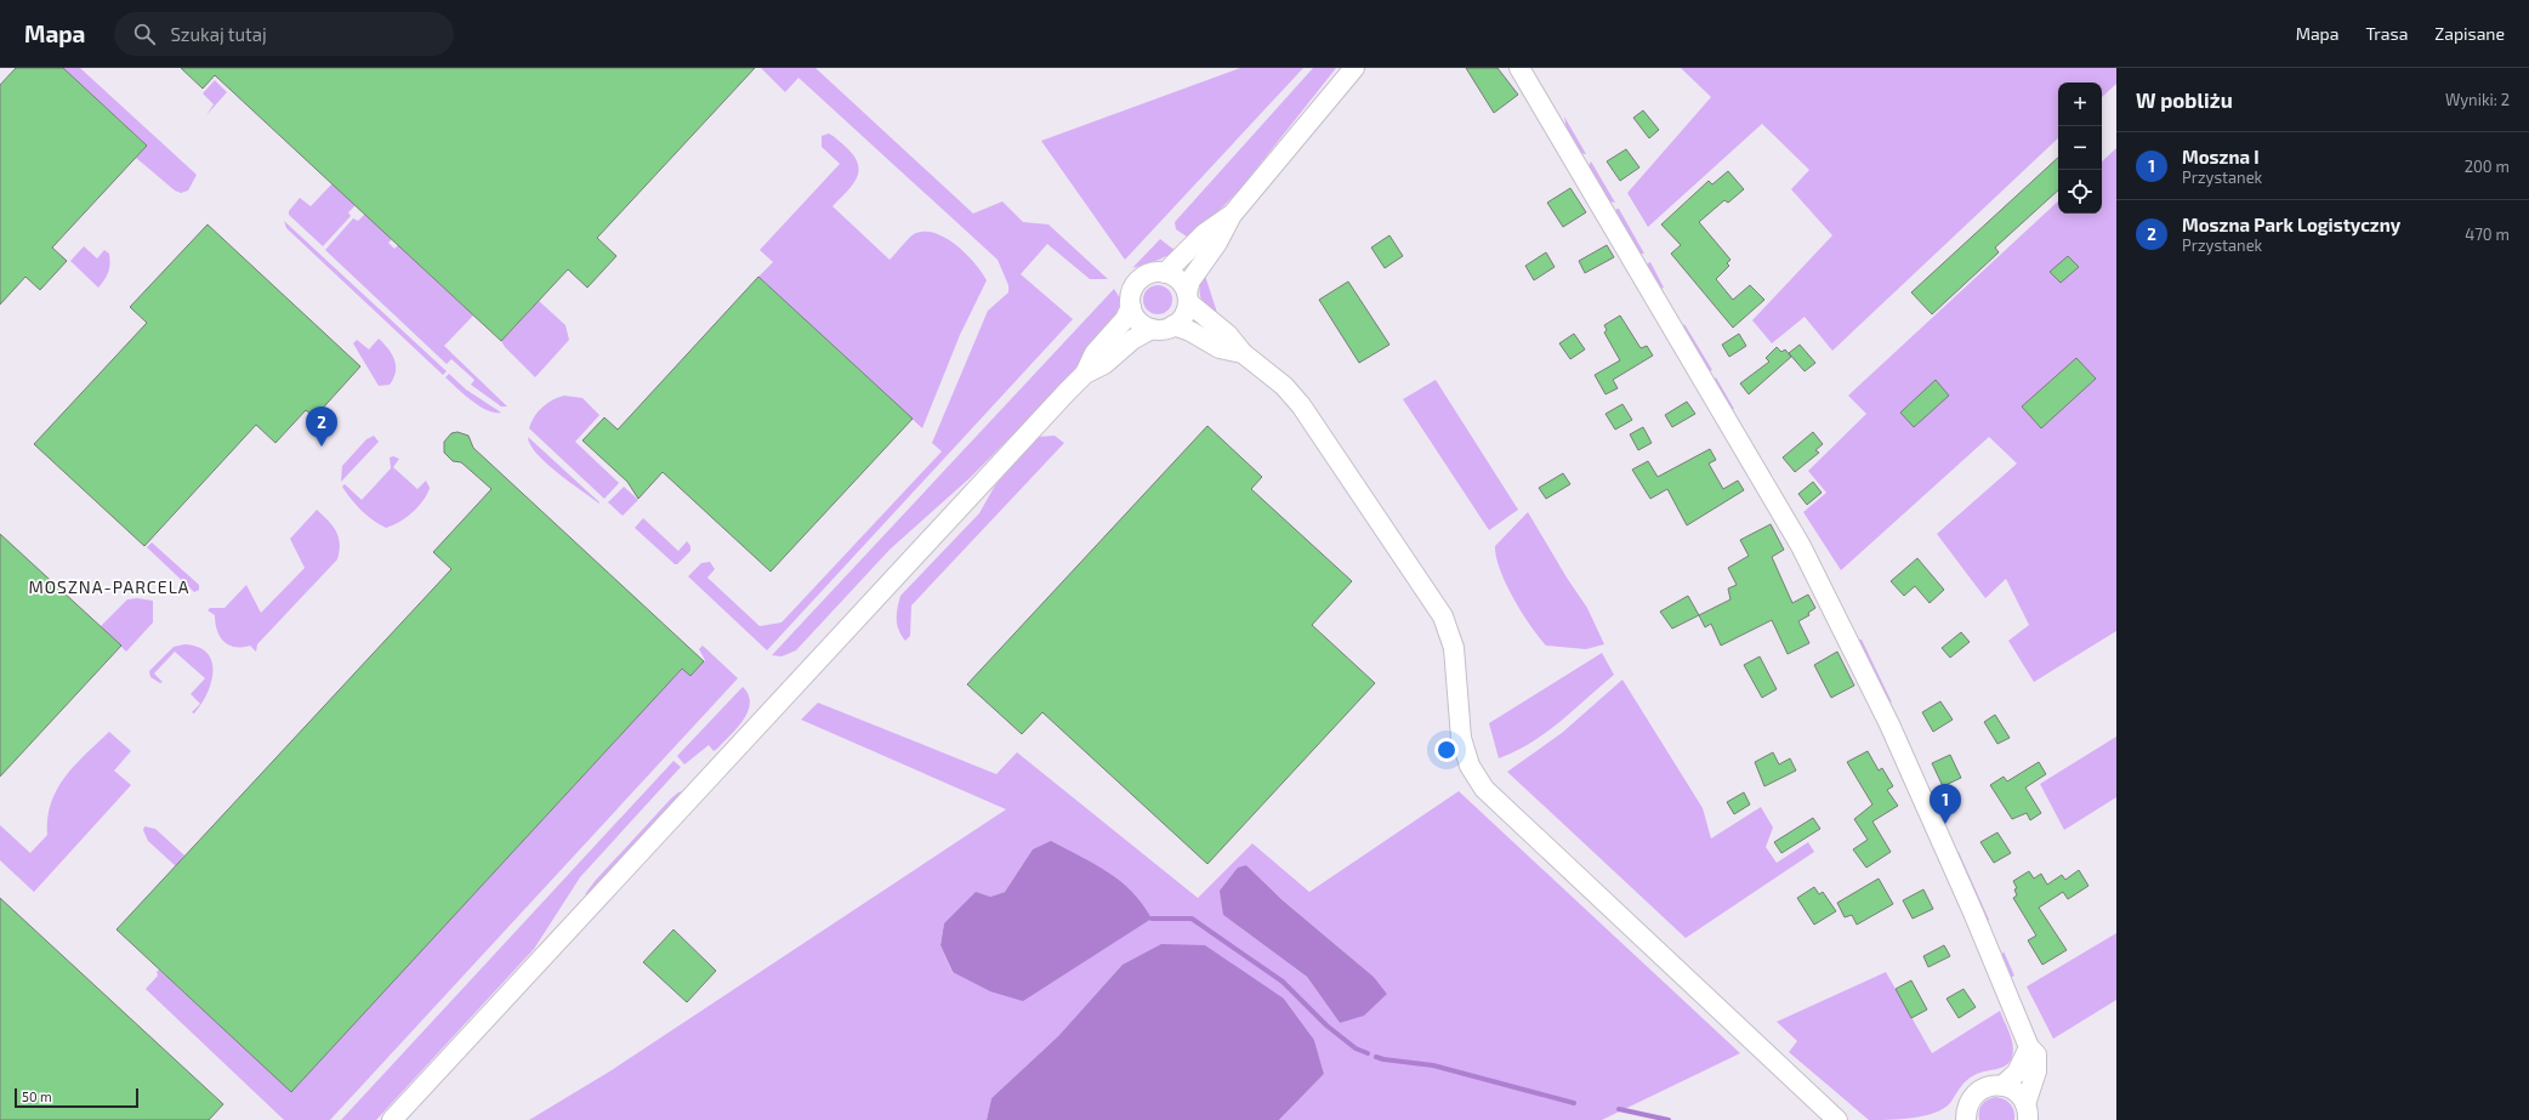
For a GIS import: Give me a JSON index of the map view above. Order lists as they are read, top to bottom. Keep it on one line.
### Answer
{"districts":["MOSZNA-PARCELA"],"scale_bar":"50 m","page":{"header":"Mapa","search":"Szukaj tutaj","nav":["Mapa","Trasa","Zapisane"],"heading":["W pobliżu","Wyniki: 2"],"map_buttons":["+","−"],"list":[{"mark":"1","name":"Moszna I","note":"Przystanek","value":"200 m"},{"mark":"2","name":"Moszna Park Logistyczny","note":"Przystanek","value":"470 m"}],"pins":["2","1"],"scale":"50 m"}}
